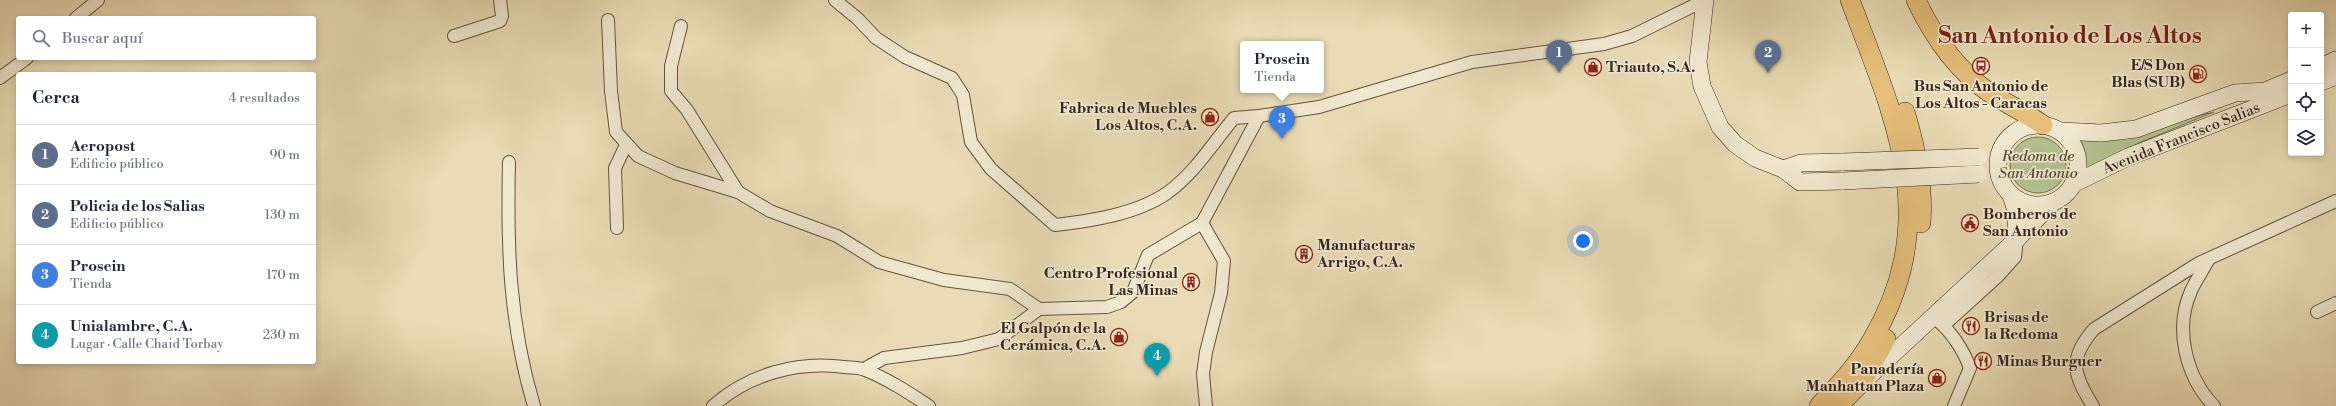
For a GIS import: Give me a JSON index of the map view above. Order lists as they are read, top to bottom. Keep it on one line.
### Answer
{"streets":{"street":["Avenida Francisco Salias"]},"districts":["San Antonio de Los Altos"],"parks":["Redoma de San Antonio"],"places":{"bus stop":["Bus San Antonio de Los Altos - Caracas"],"shop":["Triauto, S.A.","Fabrica de Muebles Los Altos, C.A.","El Galpón de la Cerámica, C.A.","Panadería Manhattan Plaza"],"fuel station":["E/S Don Blas (SUB)"],"public building":["Bomberos de San Antonio"],"building":["Manufacturas Arrigo, C.A.","Centro Profesional Las Minas"],"restaurant":["Brisas de la Redoma","Minas Burguer"]},"page":{"map_buttons":["+","−"],"search":"Buscar aquí","pins":["1","2","3","4"],"popup":["Prosein","Tienda"],"heading":["Cerca","4 resultados"],"list":[{"mark":"1","name":"Aeropost","note":"Edificio público","value":"90 m"},{"mark":"2","name":"Policia de los Salias","note":"Edificio público","value":"130 m"},{"mark":"3","name":"Prosein","note":"Tienda","value":"170 m"},{"mark":"4","name":"Unialambre, C.A.","note":"Lugar · Calle Chaid Torbay","value":"230 m"}]}}
